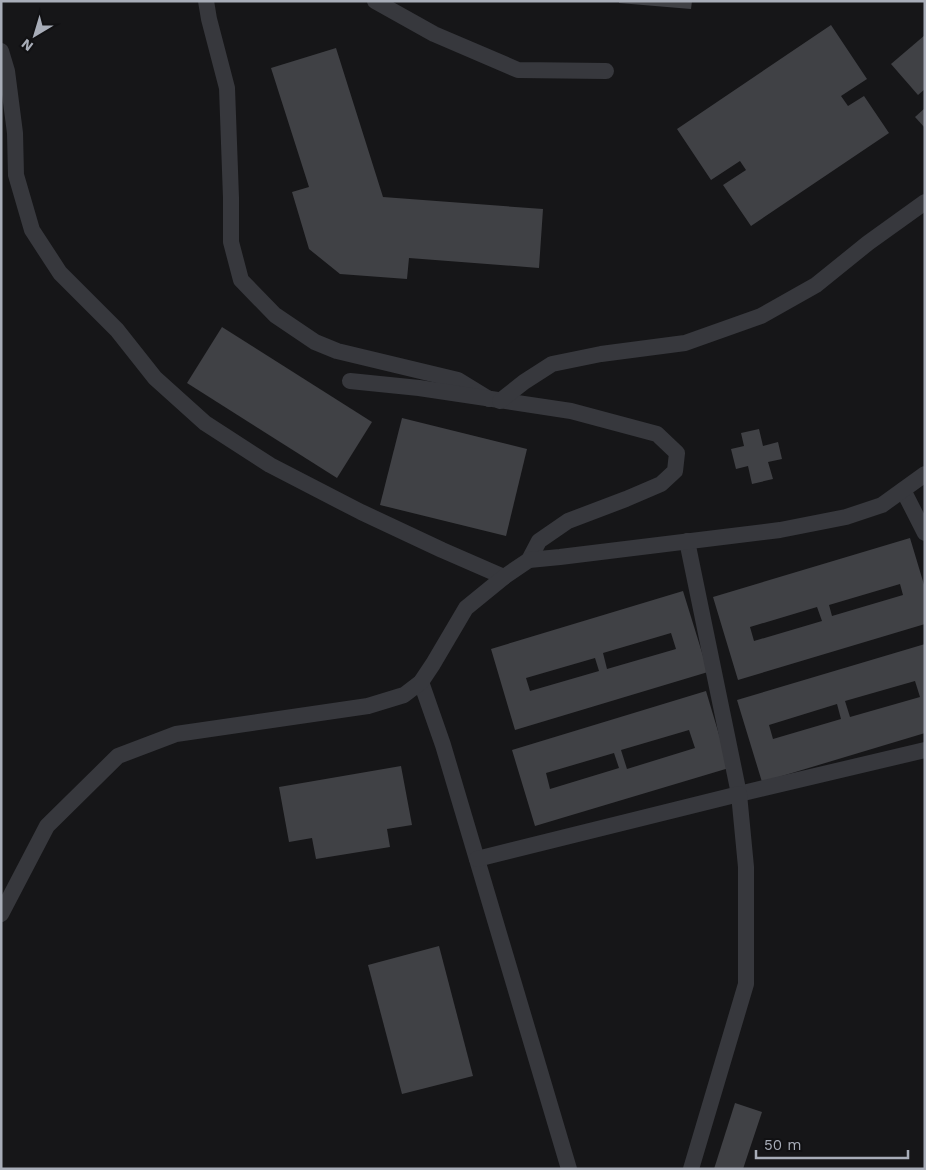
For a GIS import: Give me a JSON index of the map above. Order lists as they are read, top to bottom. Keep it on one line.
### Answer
{"scale_bar":"50 m","north":"bottom left"}
